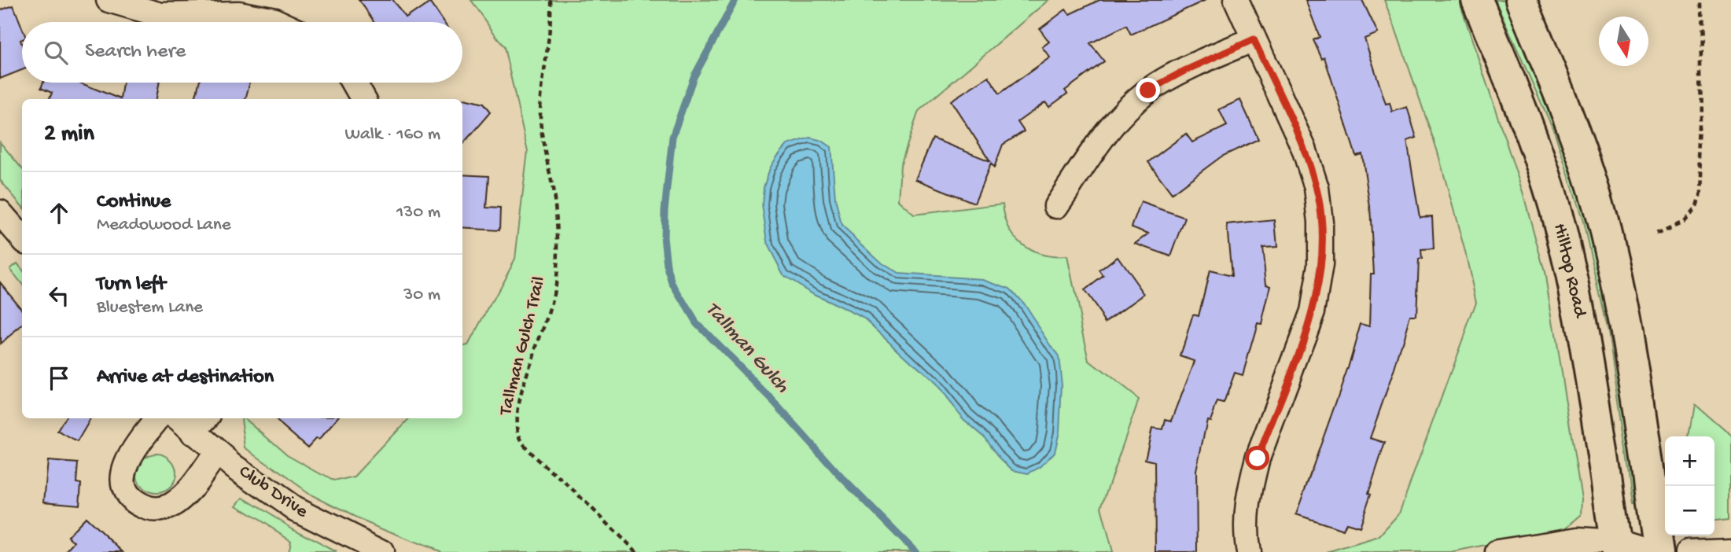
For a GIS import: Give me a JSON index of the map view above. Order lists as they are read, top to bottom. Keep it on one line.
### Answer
{"streets":{"main road":["Hilltop Road"],"street":["Club Drive"],"path":["Tallman Gulch Trail"]},"water":["Tallman Gulch"],"north":"bottom","page":{"search":"Search here","heading":["2 min","Walk · 160 m"],"list":[["Continue","Meadowood Lane","130 m"],["Turn left","Bluestem Lane","30 m"],"Arrive at destination"],"map_buttons":["+","−"]}}
